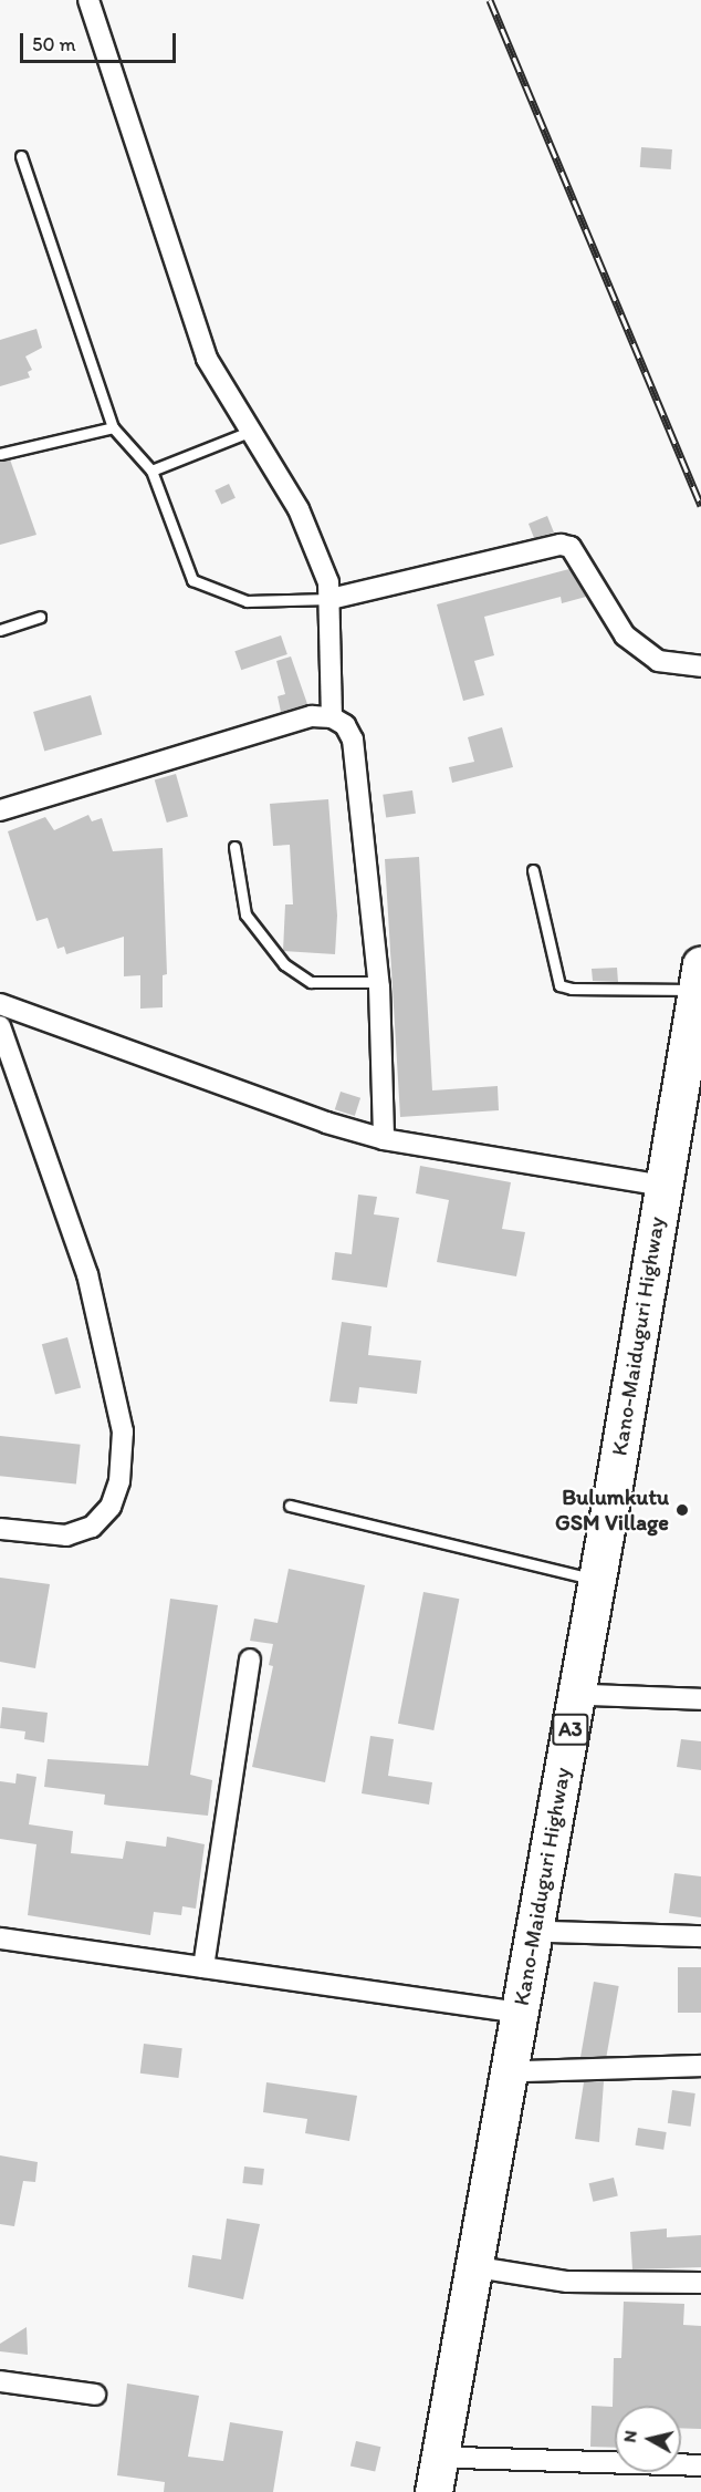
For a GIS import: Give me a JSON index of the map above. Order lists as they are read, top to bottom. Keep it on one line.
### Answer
{"streets":{"highway":["Kano-Maiduguri Highway","A3"]},"places":["Bulumkutu GSM Village"],"scale_bar":"50 m","north":"left"}
